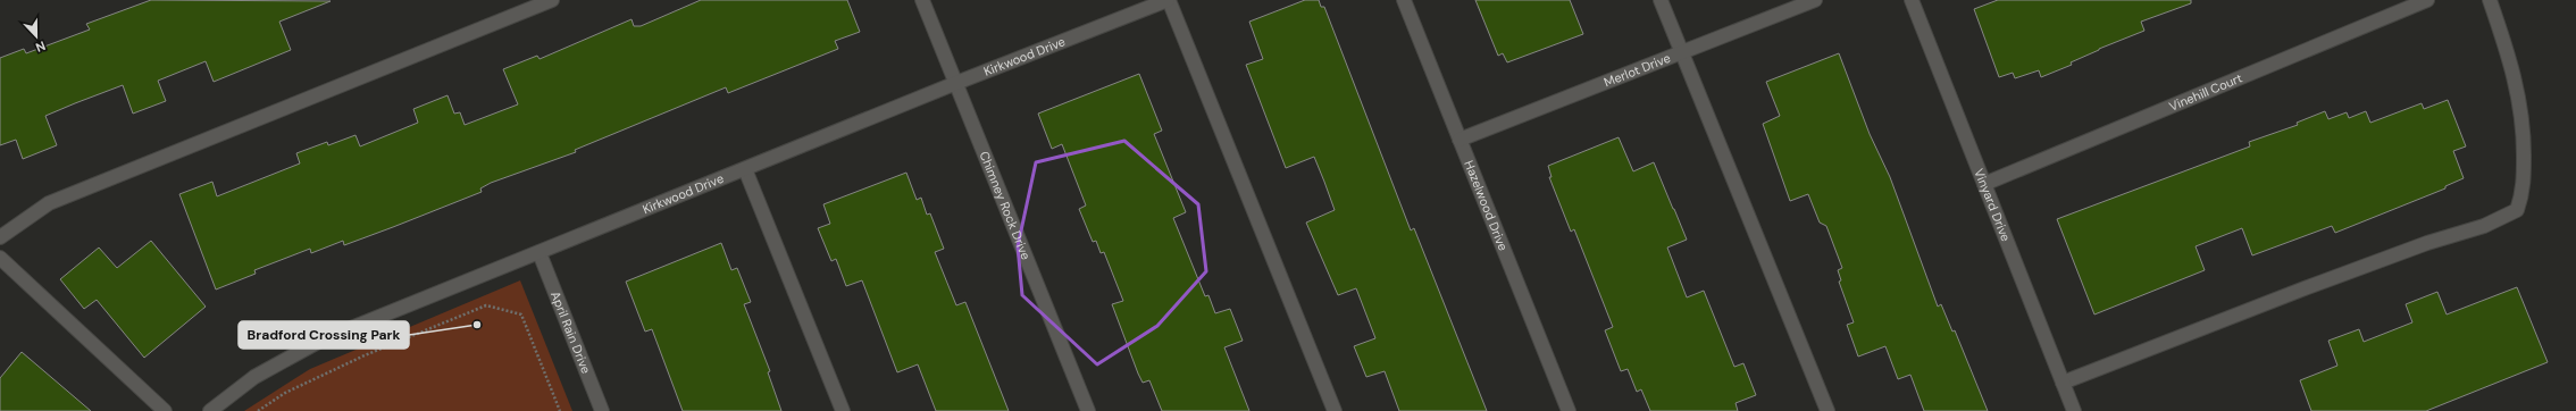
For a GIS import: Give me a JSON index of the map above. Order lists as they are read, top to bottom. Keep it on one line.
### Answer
{"streets":{"street":["Kirkwood Drive","Merlot Drive","Vinehill Court","Chimney Rock Drive","Hazelwood Drive","Vinyard Drive","April Rain Drive"]},"crossings":[["Kirkwood Drive","Chimney Rock Drive"],["Kirkwood Drive","April Rain Drive"],["Merlot Drive","Hazelwood Drive"],["Vinehill Court","Vinyard Drive"]],"places":["Bradford Crossing Park"],"north":"bottom"}
